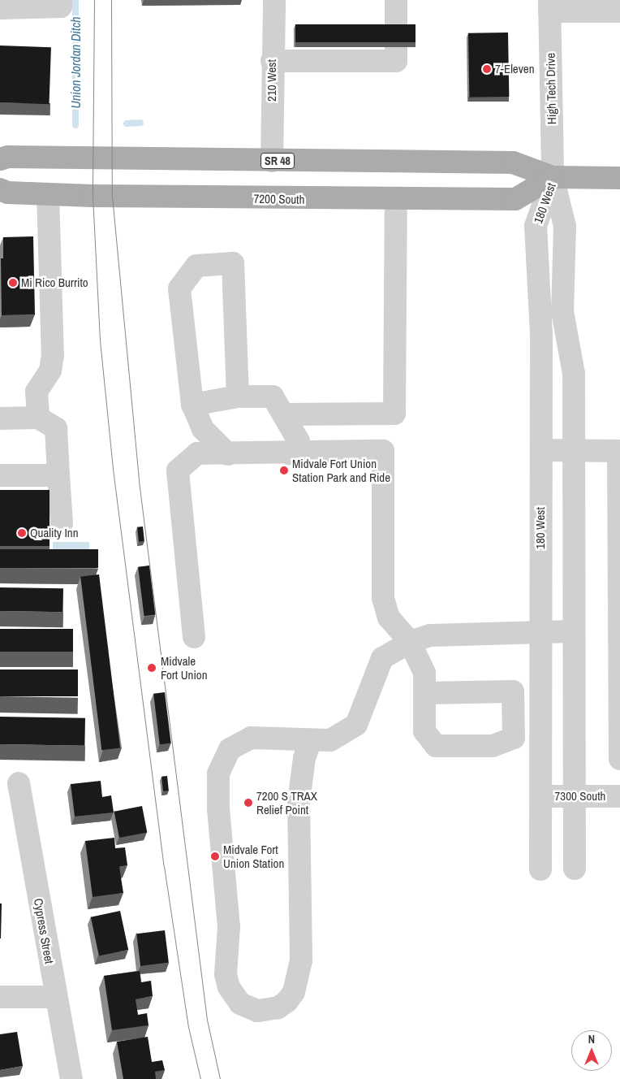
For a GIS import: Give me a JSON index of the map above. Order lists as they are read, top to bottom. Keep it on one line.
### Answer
{"streets":{"main road":["SR 48","7200 South"],"street":["210 West","High Tech Drive","180 West","7300 South","Cypress Street"]},"crossings":[["210 West","SR 48"],["High Tech Drive","SR 48"],["High Tech Drive","7200 South"],["High Tech Drive","180 West"],["SR 48","7200 South"],["SR 48","180 West"],["7200 South","180 West"],["180 West","7300 South"]],"water":["Union Jordan Ditch"],"places":["7-Eleven","Mi Rico Burrito","Midvale Fort Union Station Park and Ride","Quality Inn","Midvale Fort Union","7200 S TRAX Relief Point","Midvale Fort Union Station"],"north":"top"}
